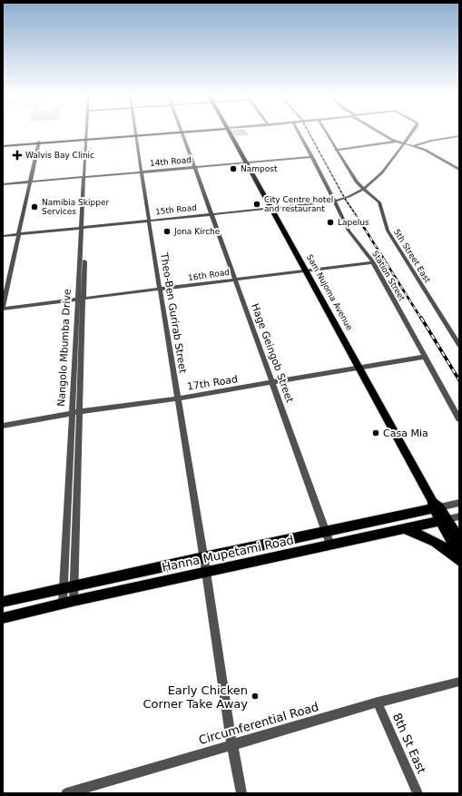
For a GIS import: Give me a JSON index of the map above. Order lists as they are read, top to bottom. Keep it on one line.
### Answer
{"streets":{"main road":["Sam Nujoma Avenue","Hanna Mupetami Road"],"street":["14th Road","15th Road","5th Street East","16th Road","Station Street","Theo-Ben Gurirab Street","Nangolo Mbumba Drive","Hage Geingob Street","17th Road","Circumferential Road","8th St East"]},"crossings":[["14th Road","Station Street"],["14th Road","Sam Nujoma Avenue"],["14th Road","Theo-Ben Gurirab Street"],["14th Road","Nangolo Mbumba Drive"],["14th Road","Hage Geingob Street"],["15th Road","5th Street East"],["15th Road","Station Street"],["15th Road","Sam Nujoma Avenue"],["15th Road","Theo-Ben Gurirab Street"],["15th Road","Nangolo Mbumba Drive"],["15th Road","Hage Geingob Street"],["16th Road","Station Street"],["16th Road","Sam Nujoma Avenue"],["16th Road","Theo-Ben Gurirab Street"],["16th Road","Nangolo Mbumba Drive"],["16th Road","Hage Geingob Street"],["Station Street","17th Road"],["Sam Nujoma Avenue","17th Road"],["Sam Nujoma Avenue","Hanna Mupetami Road"],["Theo-Ben Gurirab Street","17th Road"],["Theo-Ben Gurirab Street","Hanna Mupetami Road"],["Theo-Ben Gurirab Street","Circumferential Road"],["Nangolo Mbumba Drive","17th Road"],["Nangolo Mbumba Drive","Hanna Mupetami Road"],["Hage Geingob Street","17th Road"],["Hage Geingob Street","Hanna Mupetami Road"],["Circumferential Road","8th St East"]],"places":{"health":["Walvis Bay Clinic"],"other":["Nampost","City Centre hotel and restaurant","Namibia Skipper Services","Lapelus","Jona Kirche","Casa Mia","Early Chicken Corner Take Away"]}}
